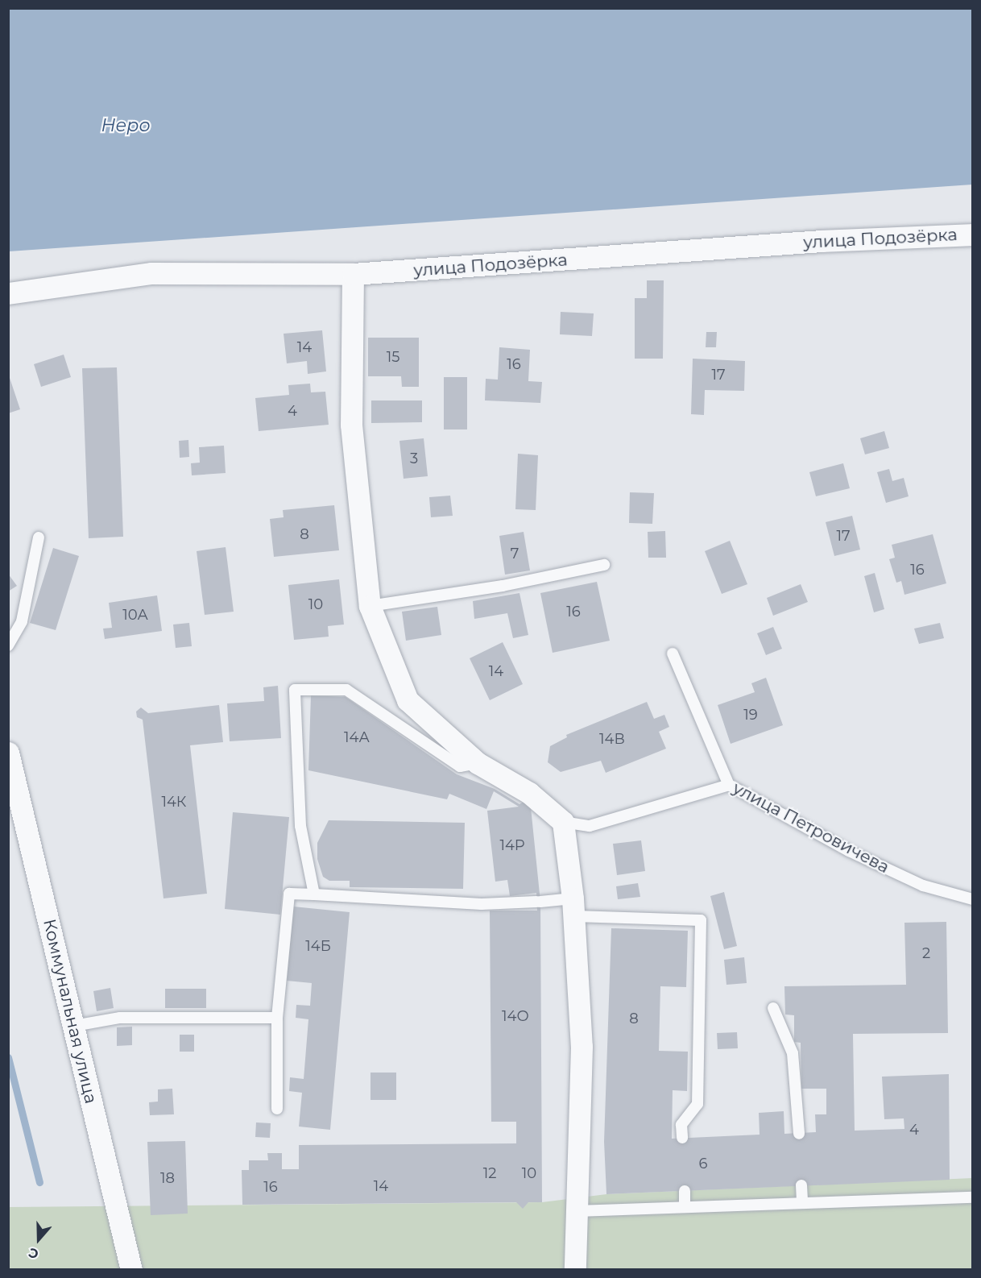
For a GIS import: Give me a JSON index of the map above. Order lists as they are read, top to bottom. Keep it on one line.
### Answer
{"streets":{"street":["улица Подозёрка","Коммунальная улица"],"lane":["улица Петровичева"]},"water":["Неро"],"house_numbers":["14","15","16","17","4","3","8","17","7","16","10","16","10А","14","19","14А","14В","14К","14Р","14Б","2","14О","8","4","6","12","10","18","14","16"],"north":"bottom"}
